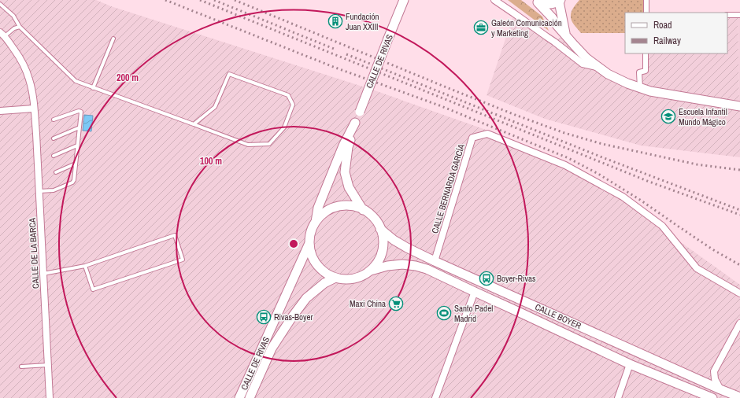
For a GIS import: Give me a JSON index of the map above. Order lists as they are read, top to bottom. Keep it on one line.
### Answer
{"streets":{"main road":["CALLE DE RIVAS","CALLE BOYER"],"street":["CALLE BERNARDA GARCÍA","CALLE DE LA BARCA"]},"crossings":[["CALLE DE RIVAS","CALLE BOYER"],["CALLE BERNARDA GARCÍA","CALLE BOYER"]],"places":{"building":["Fundación Juan XXIII"],"office":["Galeón Comunicación y Marketing"],"school or university":["Escuela Infantil Mundo Mágico"],"bus stop":["Boyer-Rivas","Rivas-Boyer"],"supermarket":["Maxi China"],"sports":["Santo Padel Madrid"]},"legend":["Road","Railway"],"rings":["200 m","100 m"]}
